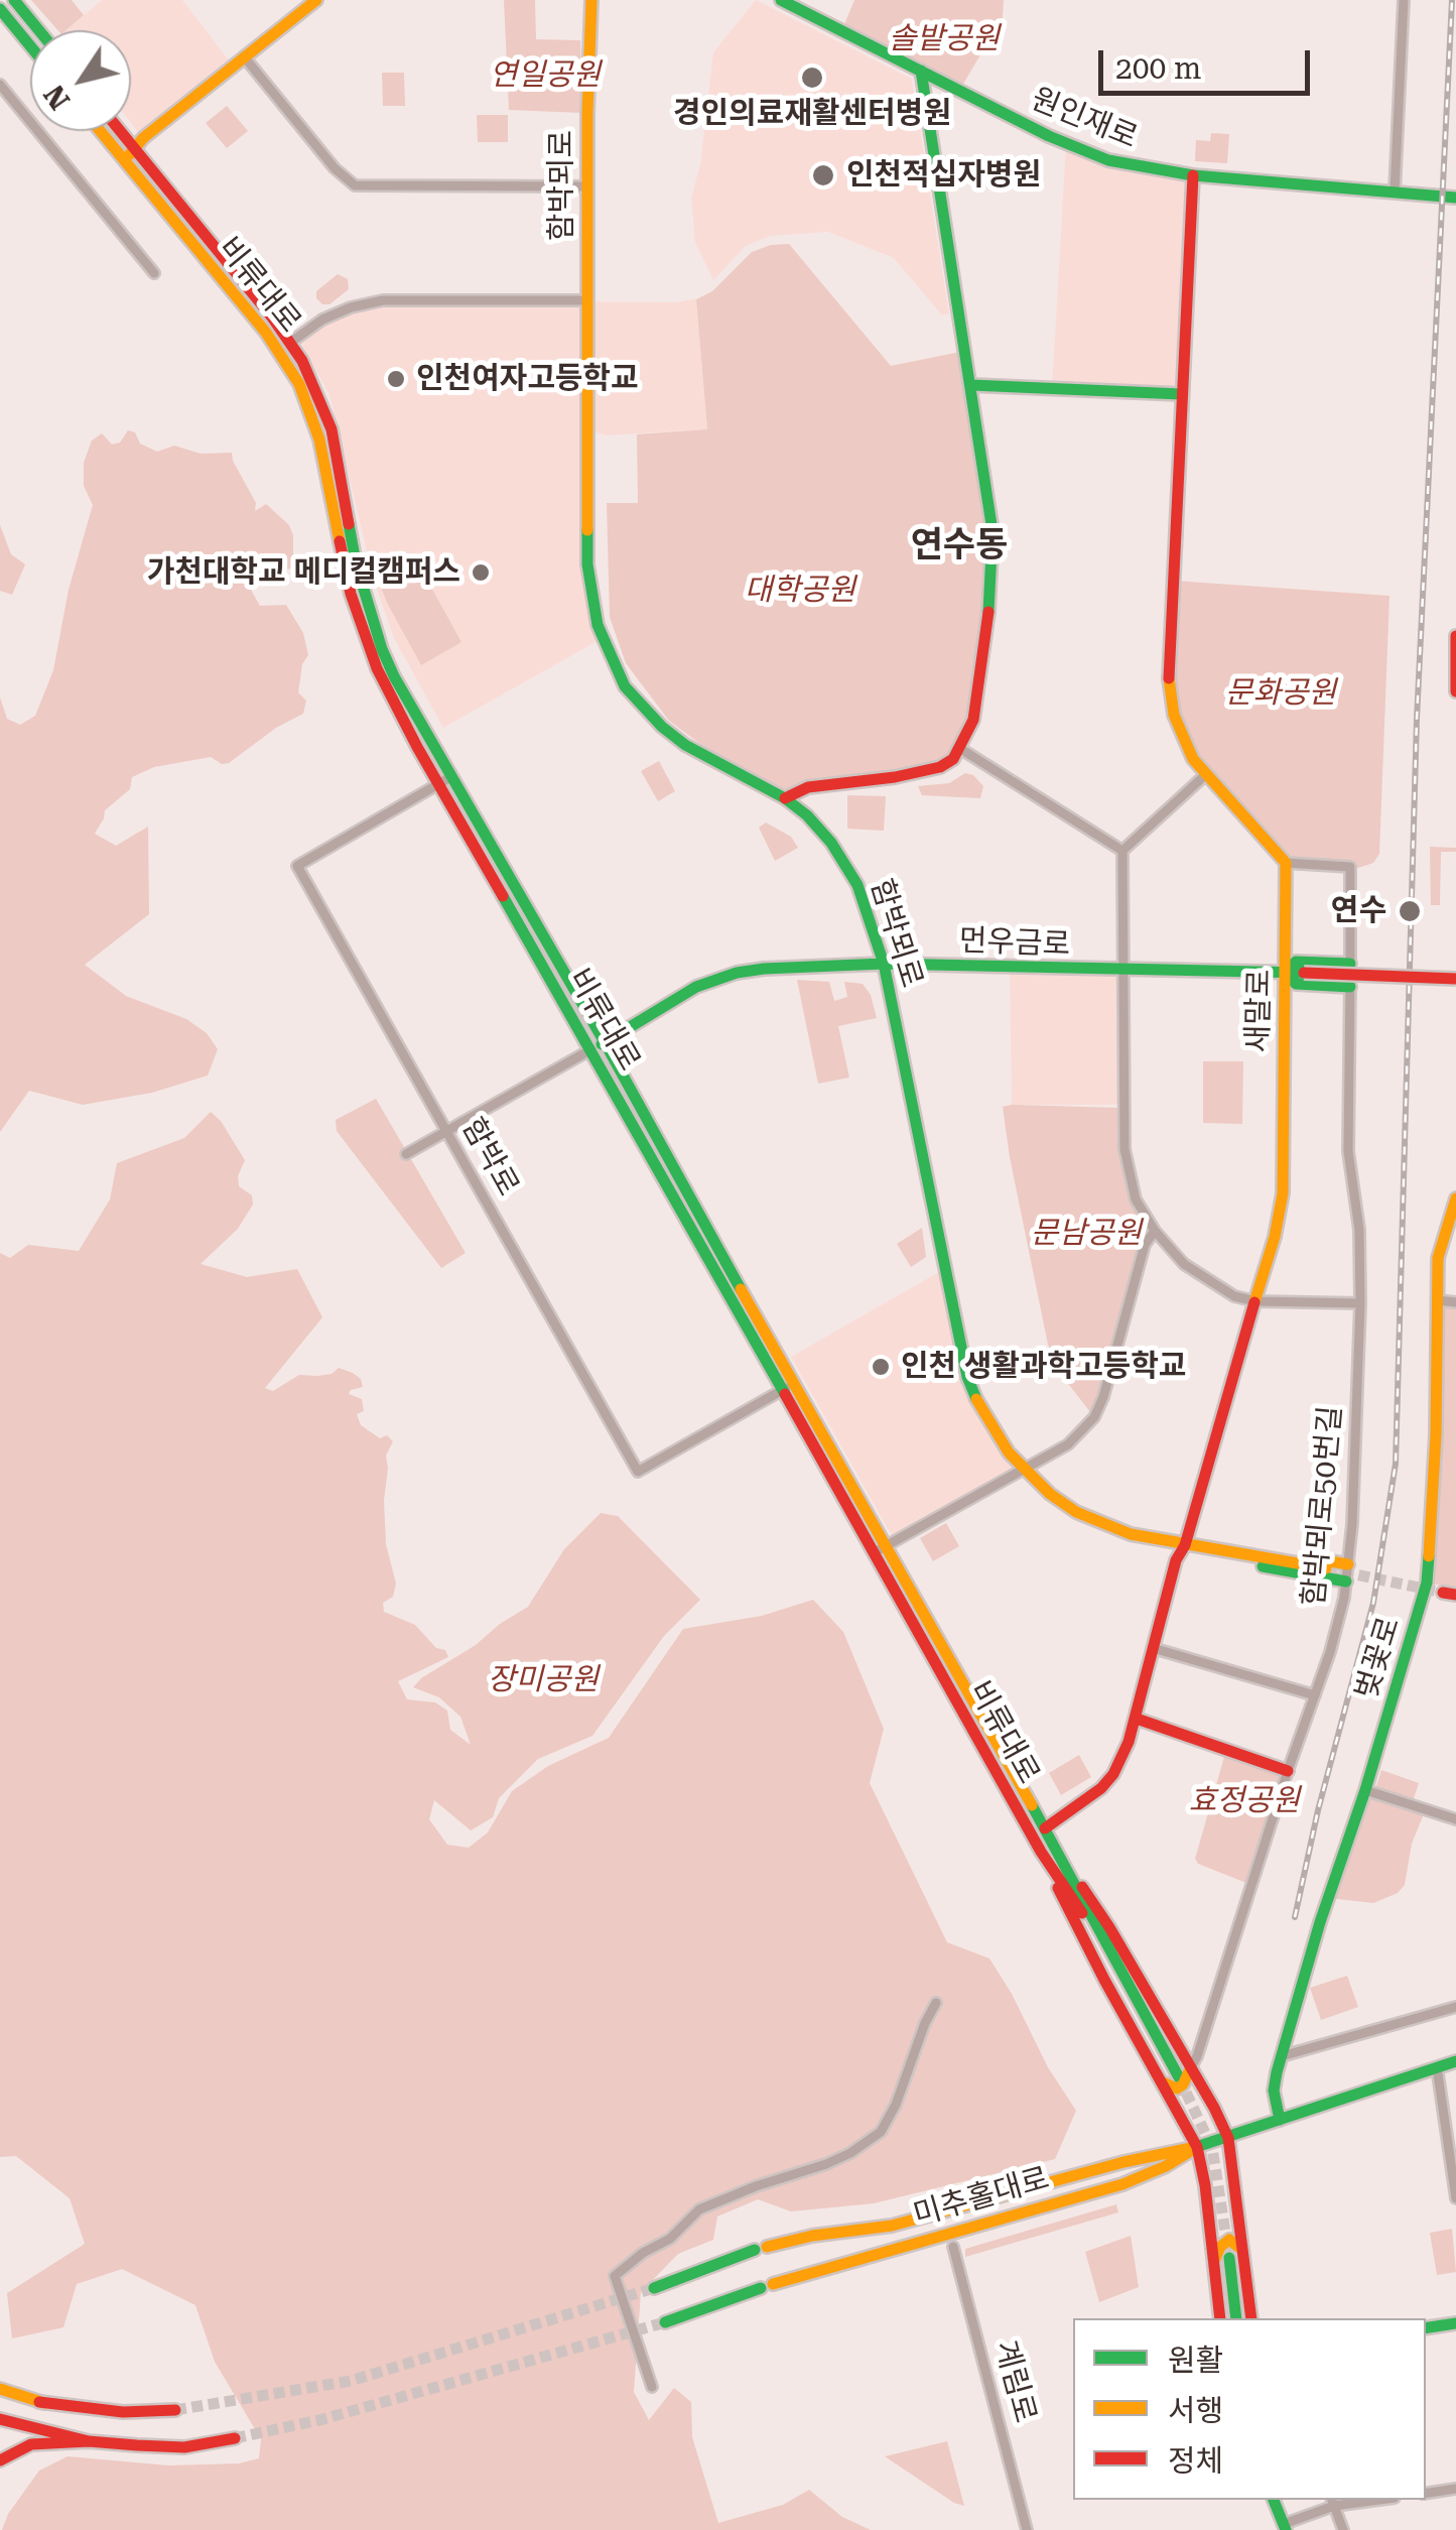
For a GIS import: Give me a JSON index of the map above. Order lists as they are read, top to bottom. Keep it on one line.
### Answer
{"streets":{"main road":["원인재로","함박뫼로","비류대로","먼우금로","새말로","벚꽃로","미추홀대로"],"street":["함박로","함박뫼로50번길","계림로"]},"crossings":[["함박뫼로","먼우금로"],["함박뫼로","새말로"],["비류대로","먼우금로"],["비류대로","새말로"],["비류대로","함박로"],["먼우금로","새말로"],["새말로","함박뫼로50번길"],["벚꽃로","미추홀대로"]],"districts":["연수동"],"parks":["솔밭공원","연일공원","대학공원","문화공원","문남공원","장미공원","효정공원"],"places":["경인의료재활센터병원","인천적십자병원","인천여자고등학교","가천대학교 메디컬캠퍼스","연수","인천 생활과학고등학교"],"legend":["원활","서행","정체"],"scale_bar":"200 m","north":"bottom left"}
